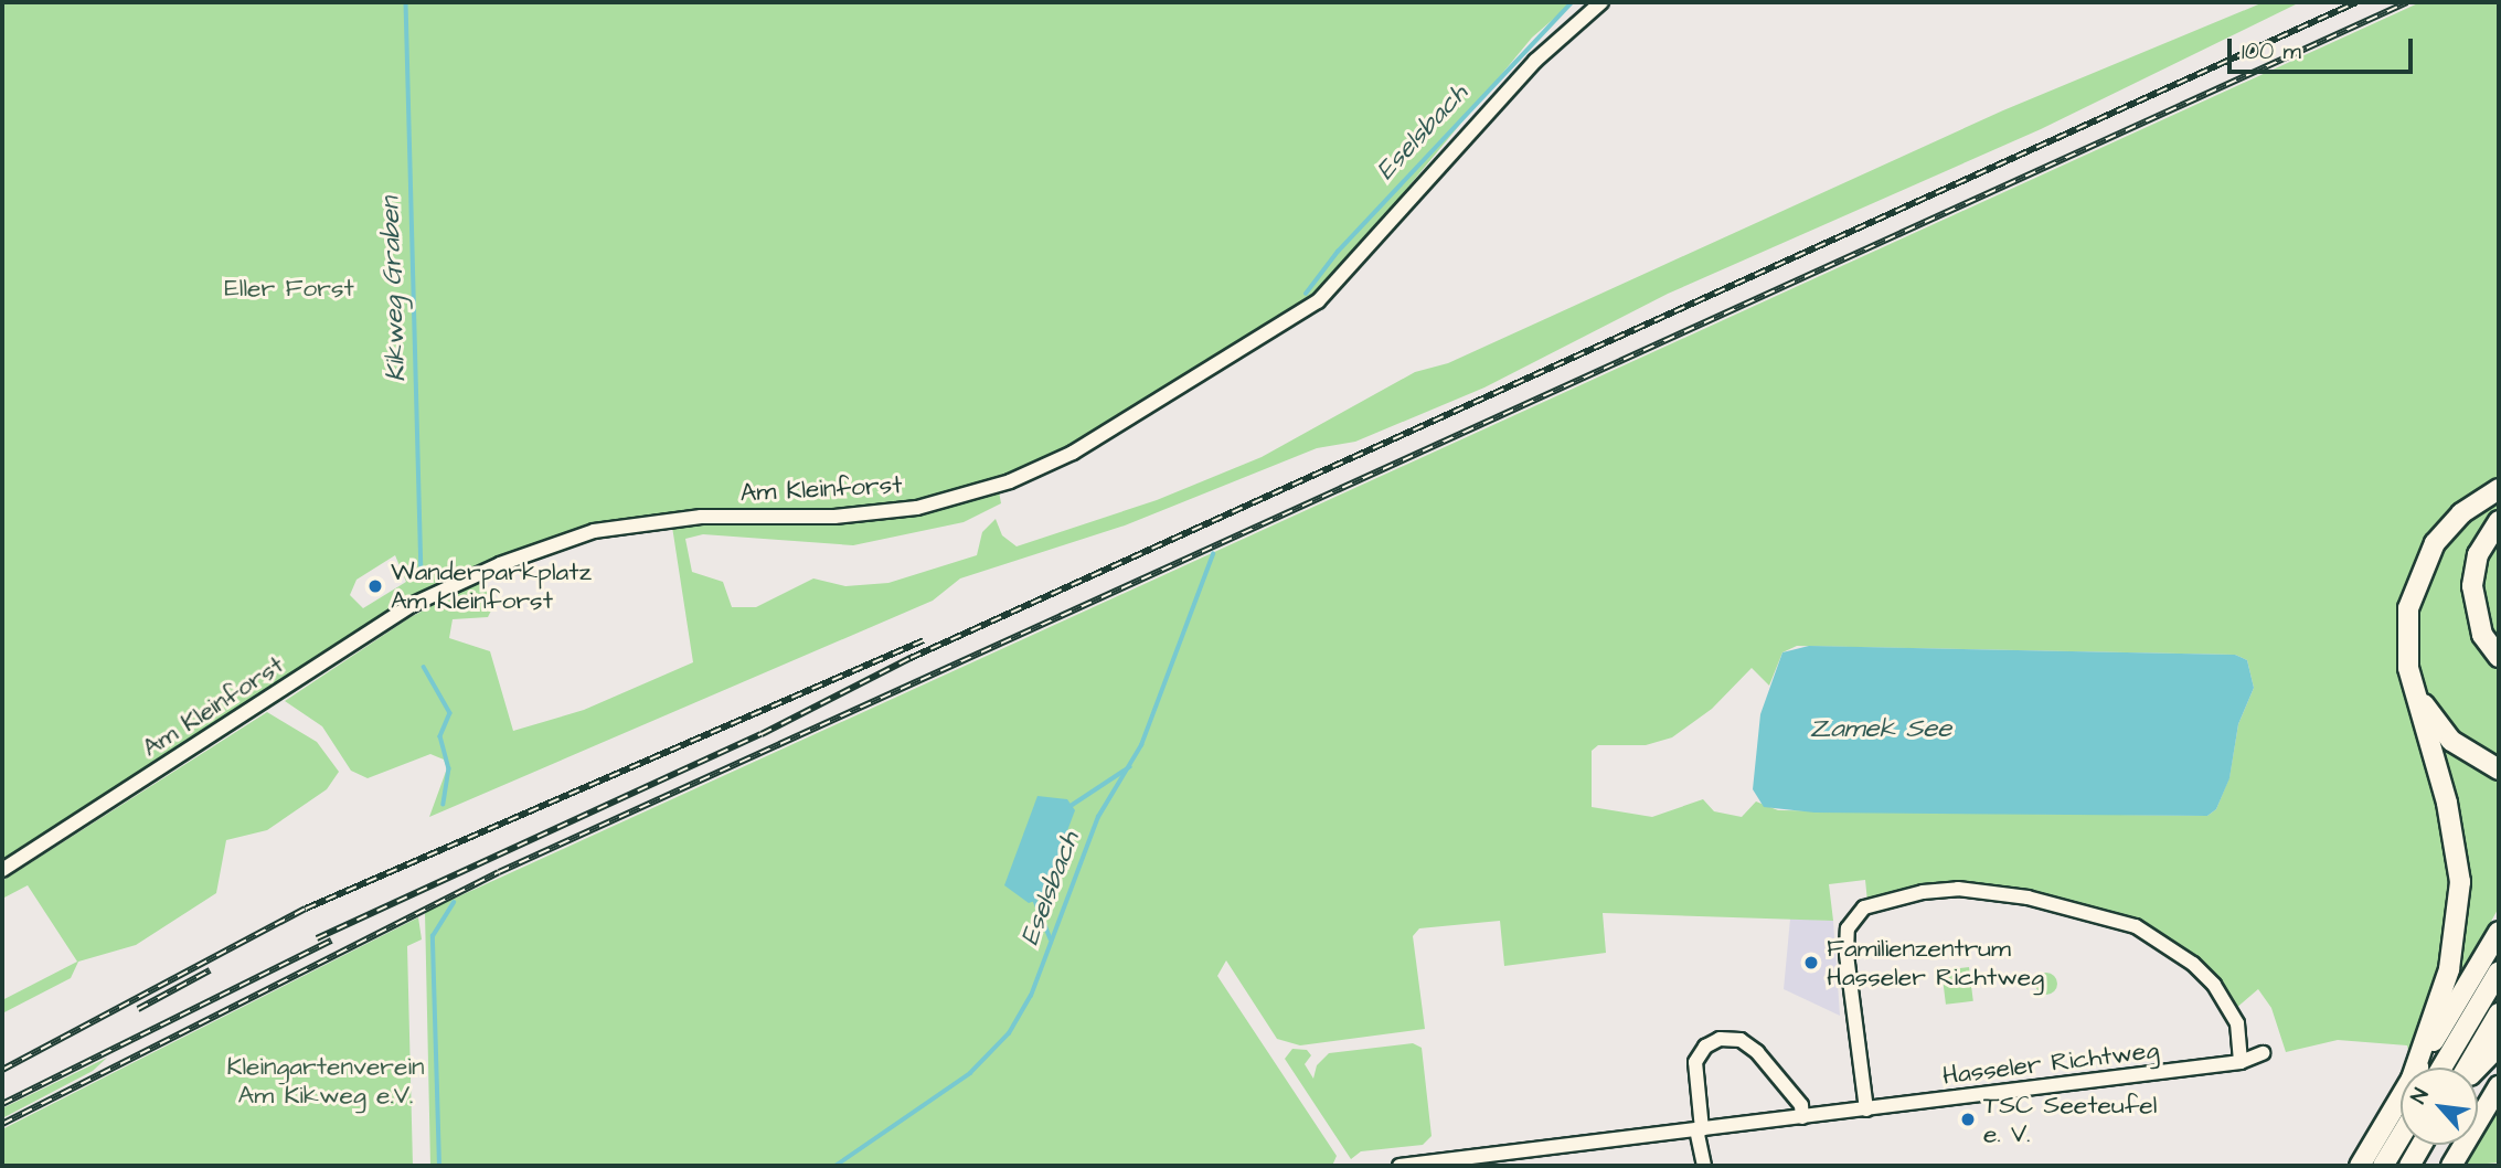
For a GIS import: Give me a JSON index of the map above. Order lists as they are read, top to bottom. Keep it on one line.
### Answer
{"streets":{"street":["Am Kleinforst","Hasseler Richtweg"]},"water":["Eselsbach","Kikweg Graben","Zamek See"],"parks":["Eller Forst","Kleingartenverein Am Kikweg e.V."],"places":["Wanderparkplatz Am Kleinforst","Familienzentrum Hasseler Richtweg","TSC Seeteufel e. V."],"scale_bar":"100 m","north":"top left"}
